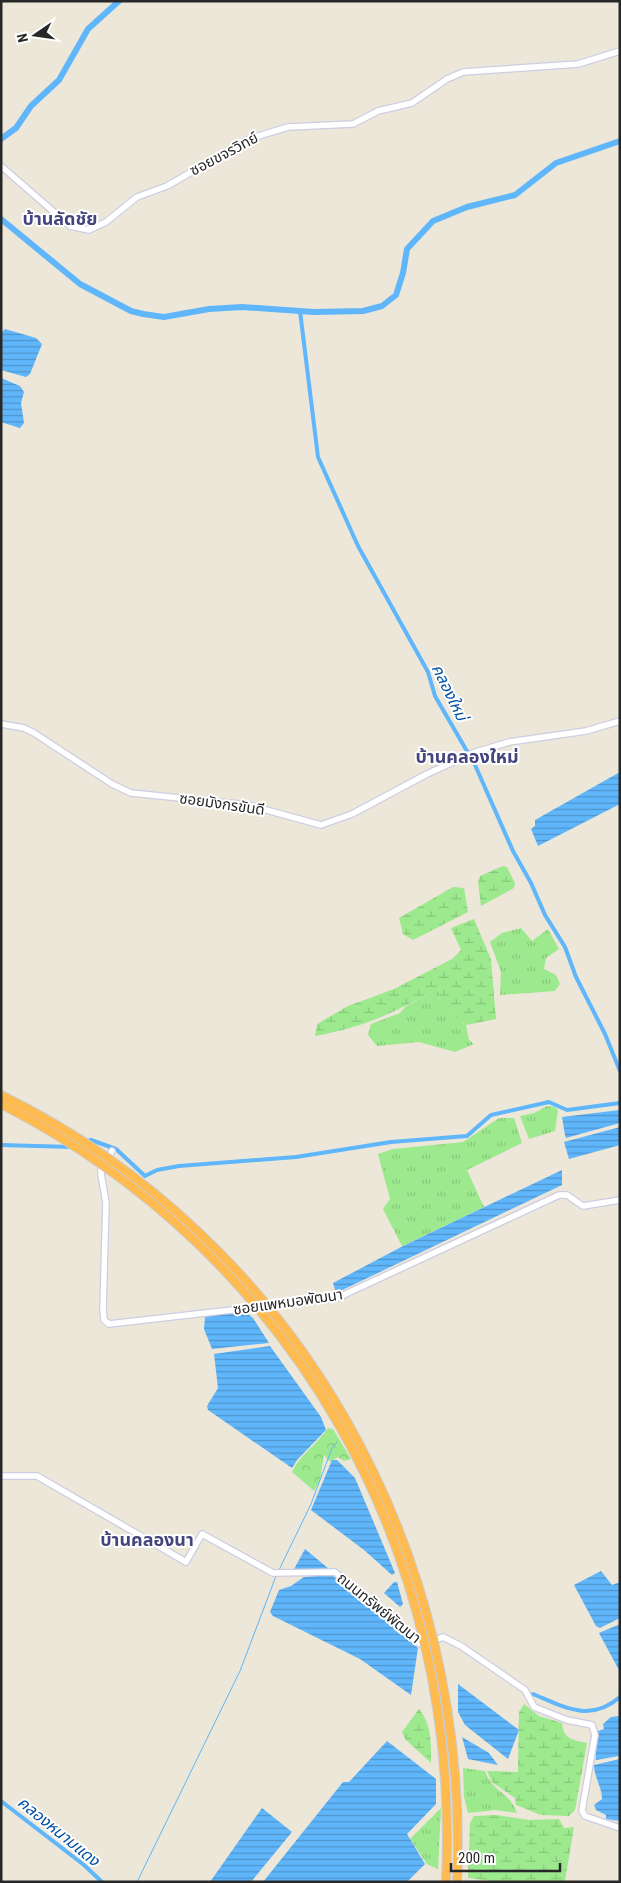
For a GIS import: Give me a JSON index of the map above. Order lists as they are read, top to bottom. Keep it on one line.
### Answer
{"streets":{"street":["ซอยขจรวิทย์","ซอยมังกรขันดี","ซอยแพหมอพัฒนา","ถนนทรัพย์พัฒนา"]},"districts":["บ้านลัดชัย","บ้านคลองใหม่","บ้านคลองนา"],"water":["คลองใหม่","คลองหนามแดง"],"scale_bar":"200 m","north":"left"}
